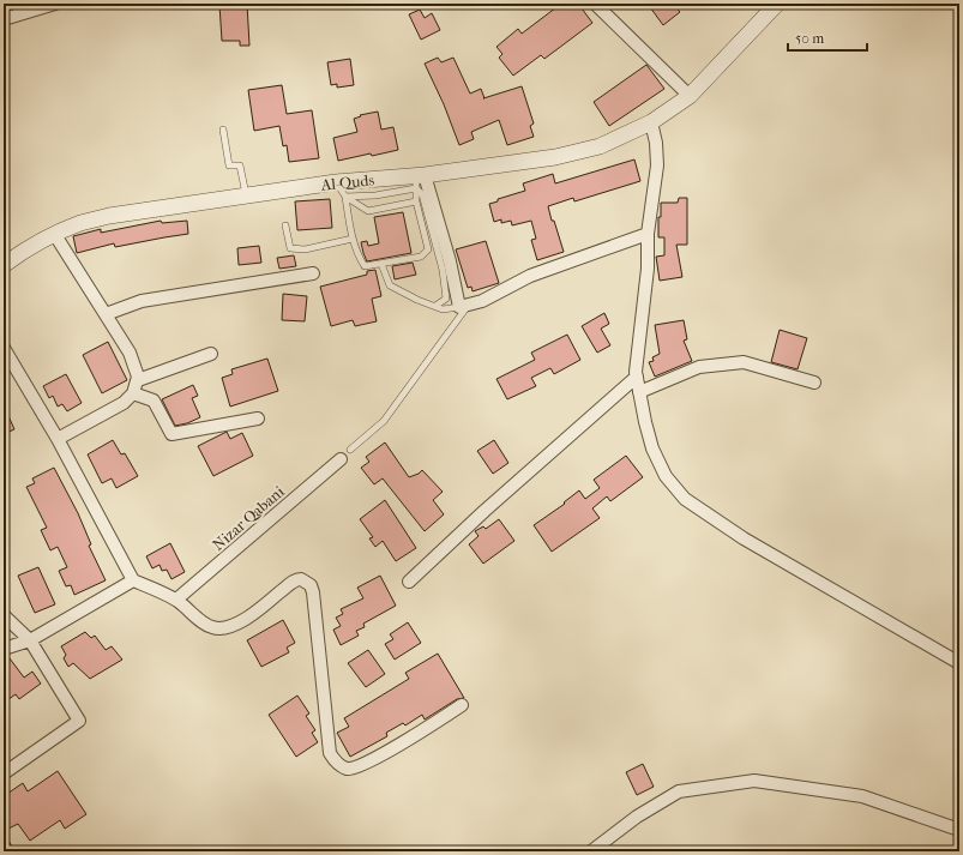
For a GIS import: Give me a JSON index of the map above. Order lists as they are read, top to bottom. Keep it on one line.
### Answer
{"streets":{"street":["Al-Quds","Nizar Qabani"]},"scale_bar":"50 m"}
